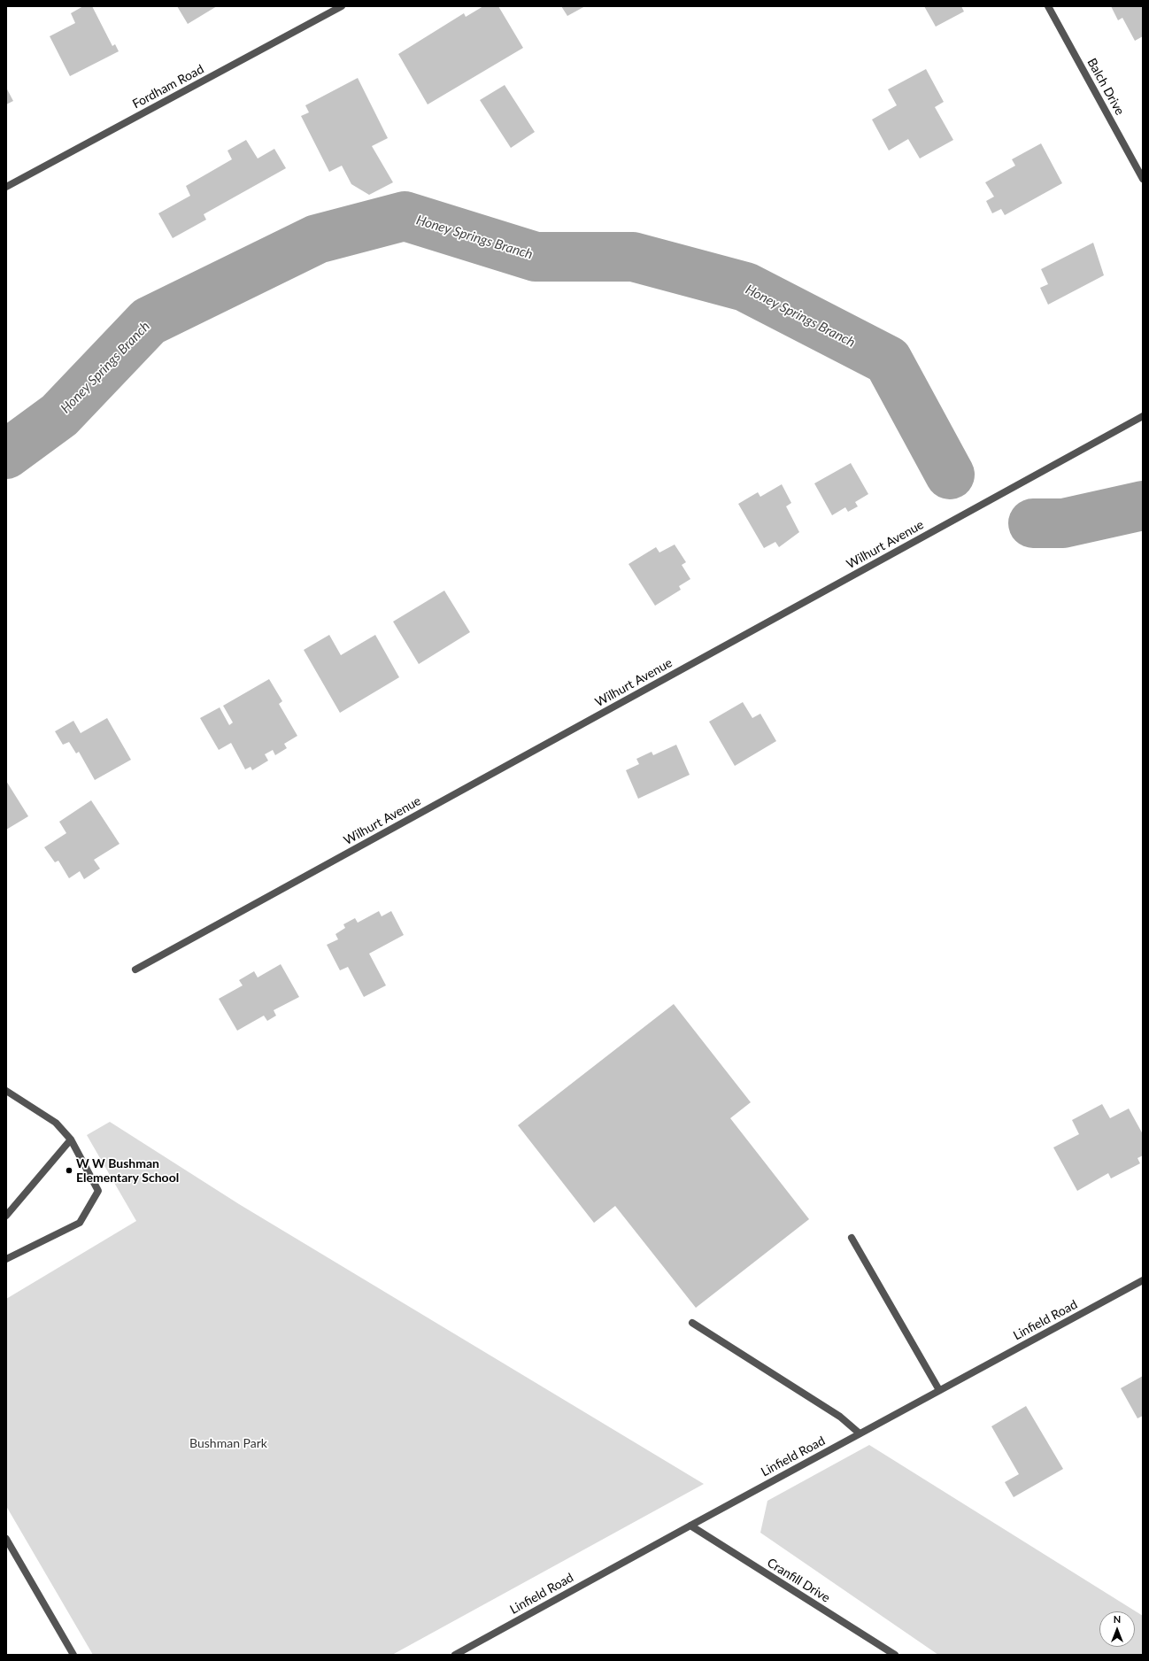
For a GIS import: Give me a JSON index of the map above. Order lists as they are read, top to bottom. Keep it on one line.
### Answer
{"streets":{"street":["Fordham Road","Balch Drive","Wilhurt Avenue","Linfield Road","Cranfill Drive"]},"crossings":[["Linfield Road","Cranfill Drive"]],"water":["Honey Springs Branch"],"parks":["Bushman Park"],"places":["W W Bushman Elementary School"],"north":"top"}
